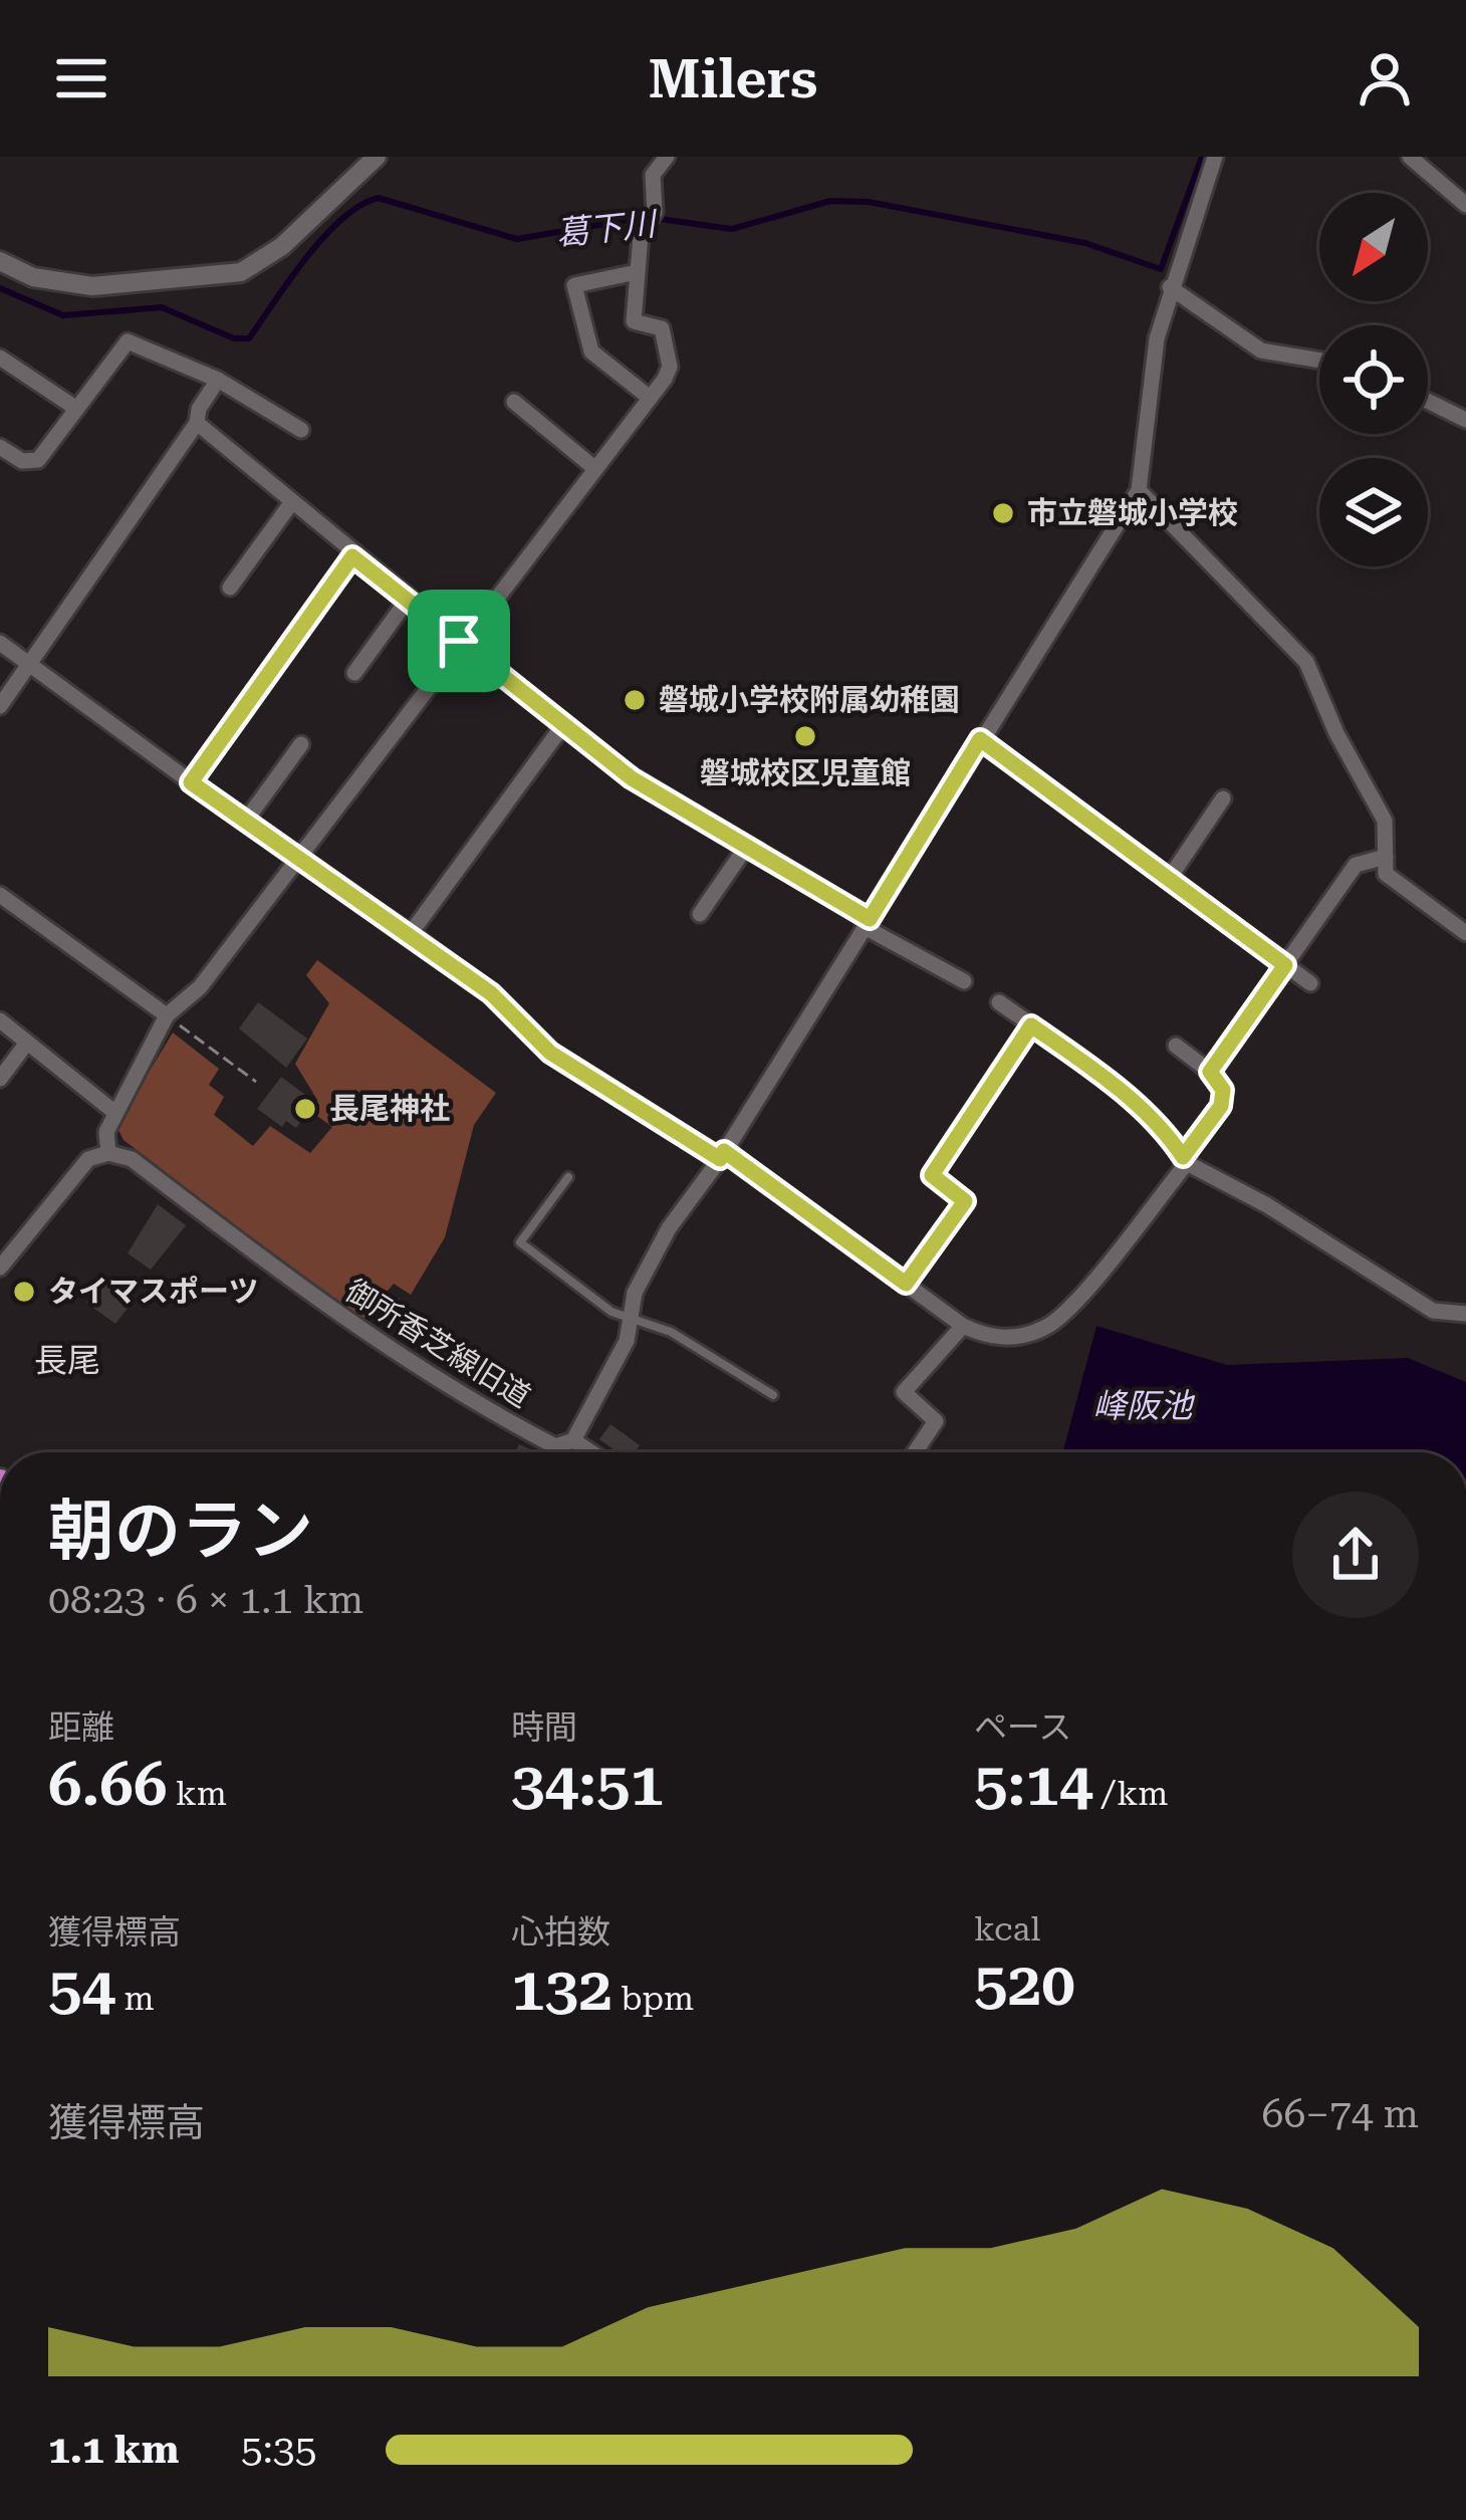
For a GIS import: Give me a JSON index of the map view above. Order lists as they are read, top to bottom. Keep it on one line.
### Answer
{"streets":{"street":["御所香芝線旧道"]},"districts":["長尾"],"water":["葛下川","峰阪池"],"places":["市立磐城小学校","磐城小学校附属幼稚園","磐城校区児童館","長尾神社","タイマスポーツ"],"north":"bottom left","page":{"header":"Milers","heading":["朝のラン","08:23 · 6 × 1.1 km"],"stats":[["距離","6.66 km"],["時間","34:51"],["ペース","5:14 /km"],["獲得標高","54 m"],["心拍数","132 bpm"],["kcal","520"]],"chart":["獲得標高","66–74 m"],"list":[{"name":"1.1 km","note":"5:35"}]}}
